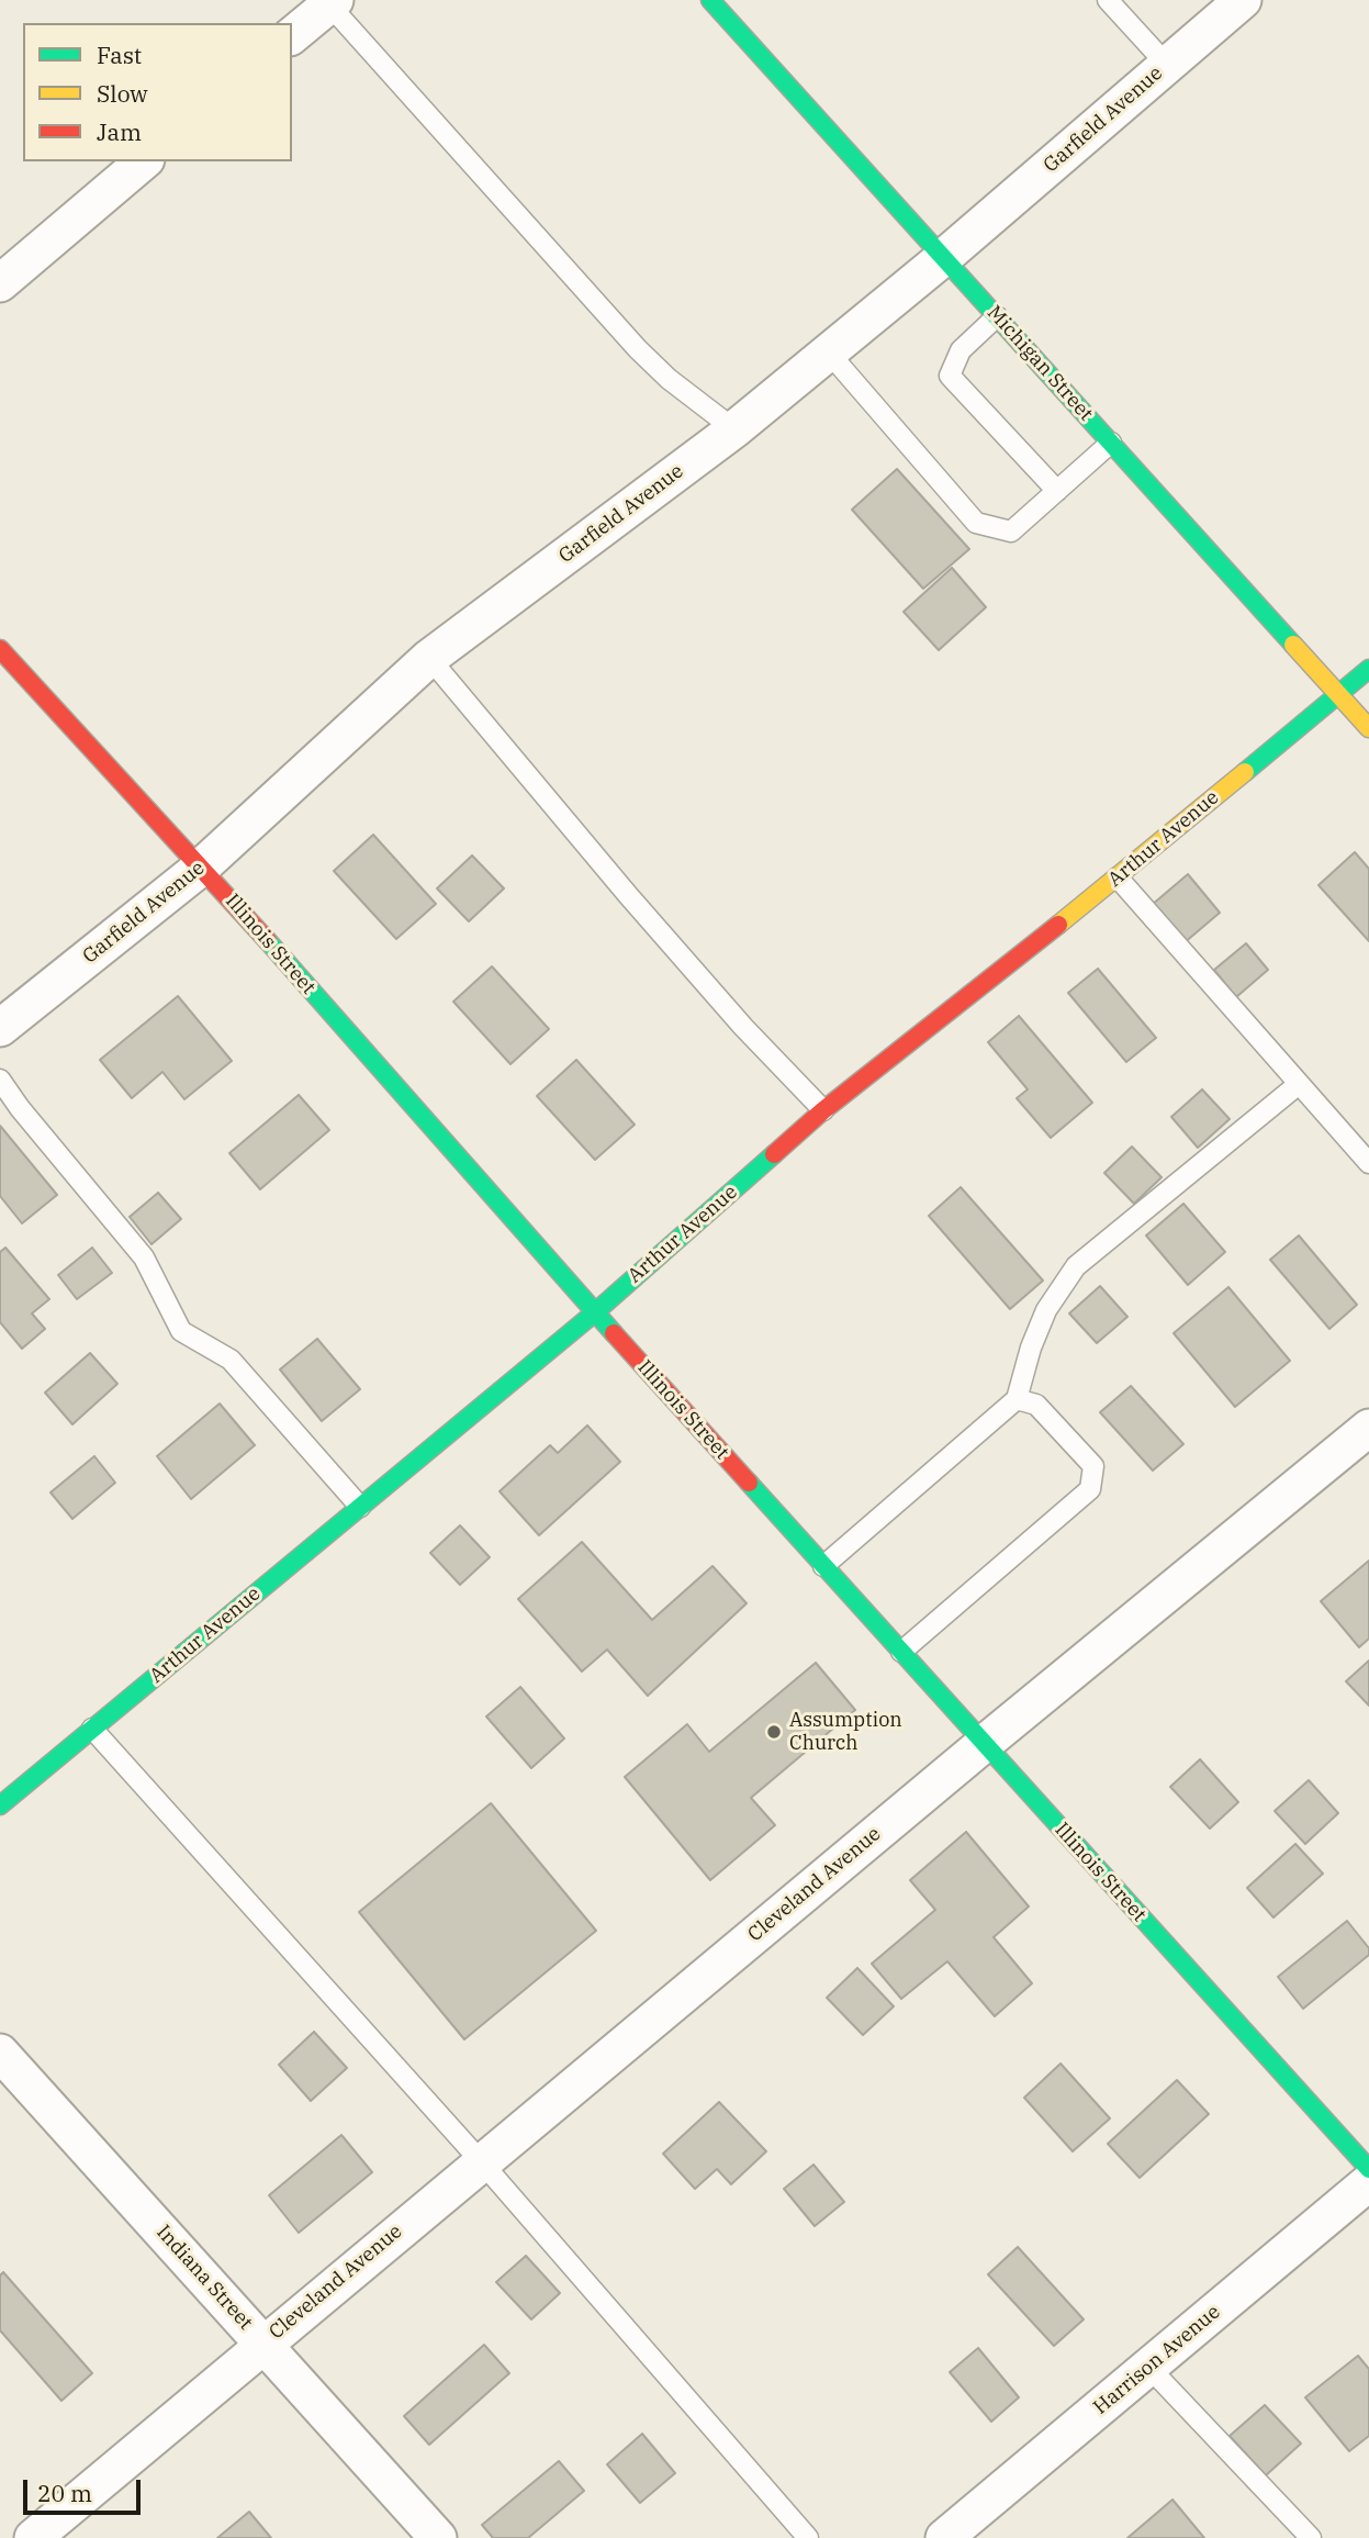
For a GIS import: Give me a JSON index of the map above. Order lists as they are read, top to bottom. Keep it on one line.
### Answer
{"streets":{"street":["Garfield Avenue","Michigan Street","Arthur Avenue","Illinois Street","Cleveland Avenue","Indiana Street","Harrison Avenue"]},"crossings":[["Garfield Avenue","Michigan Street"],["Garfield Avenue","Illinois Street"],["Michigan Street","Arthur Avenue"],["Arthur Avenue","Illinois Street"],["Illinois Street","Cleveland Avenue"],["Cleveland Avenue","Indiana Street"]],"places":["Assumption Church"],"legend":["Fast","Slow","Jam"],"scale_bar":"20 m"}
